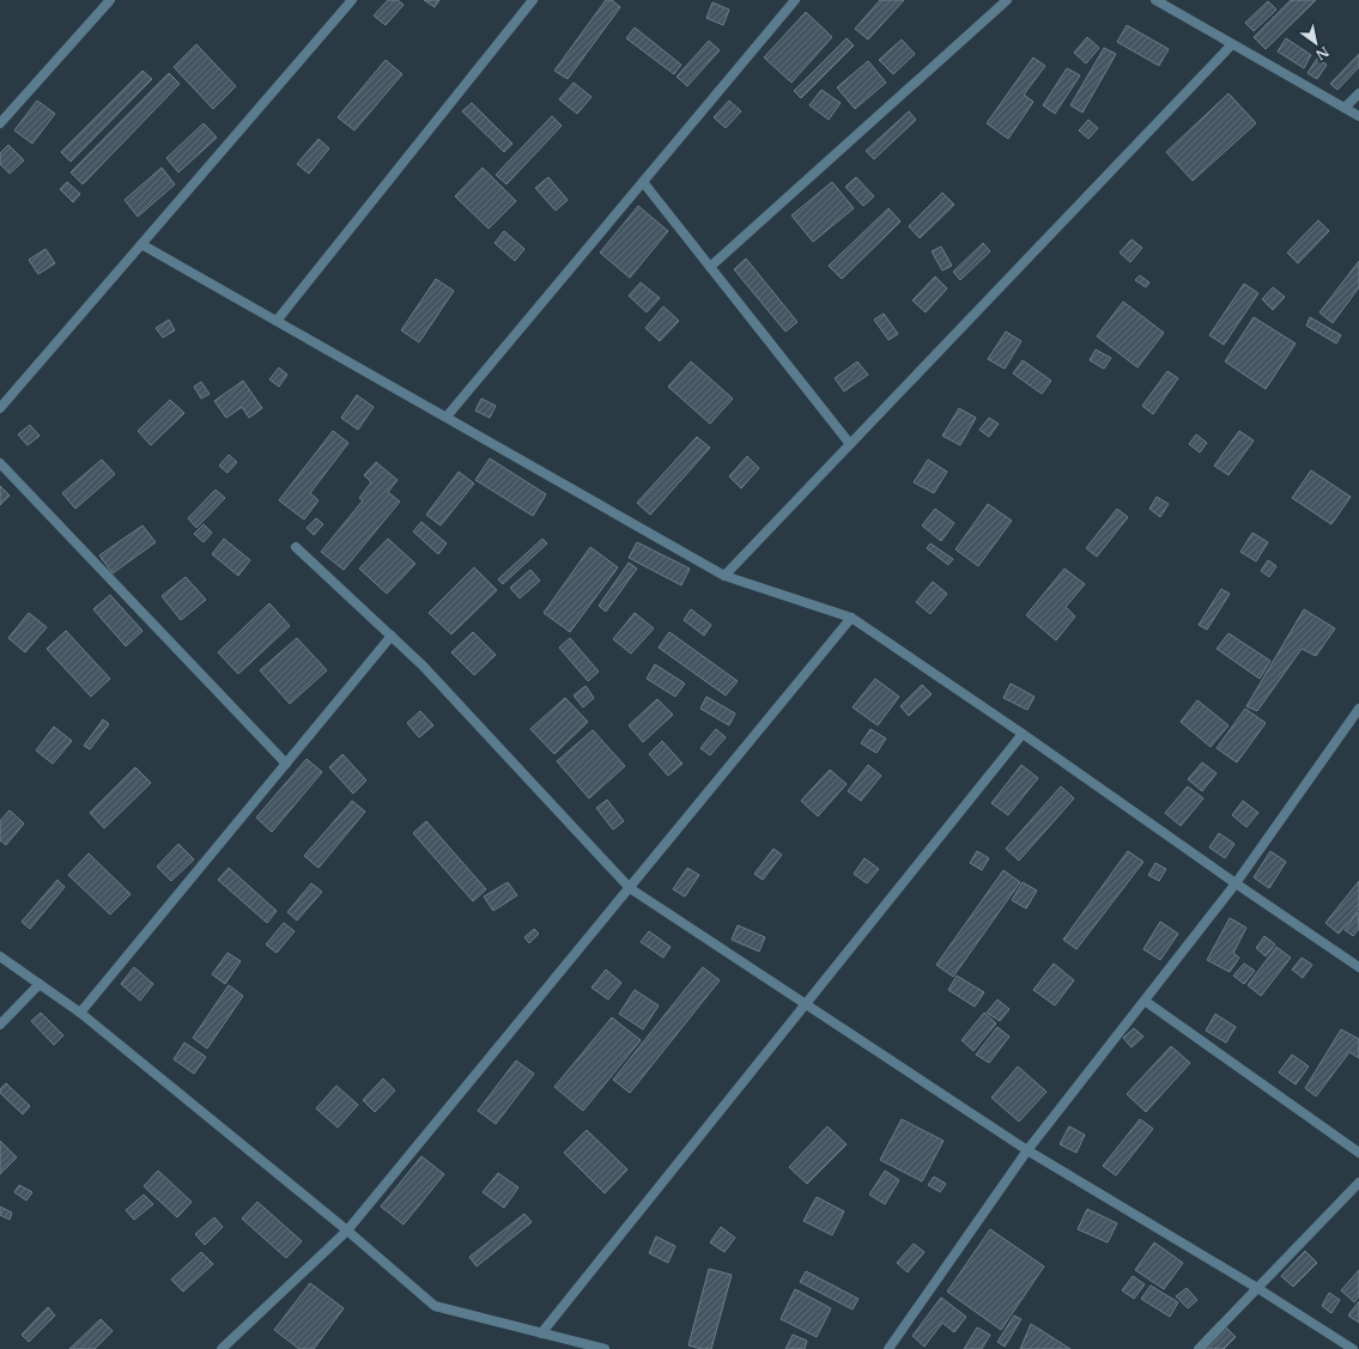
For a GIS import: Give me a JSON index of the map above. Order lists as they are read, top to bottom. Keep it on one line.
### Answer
{"north":"bottom right"}
